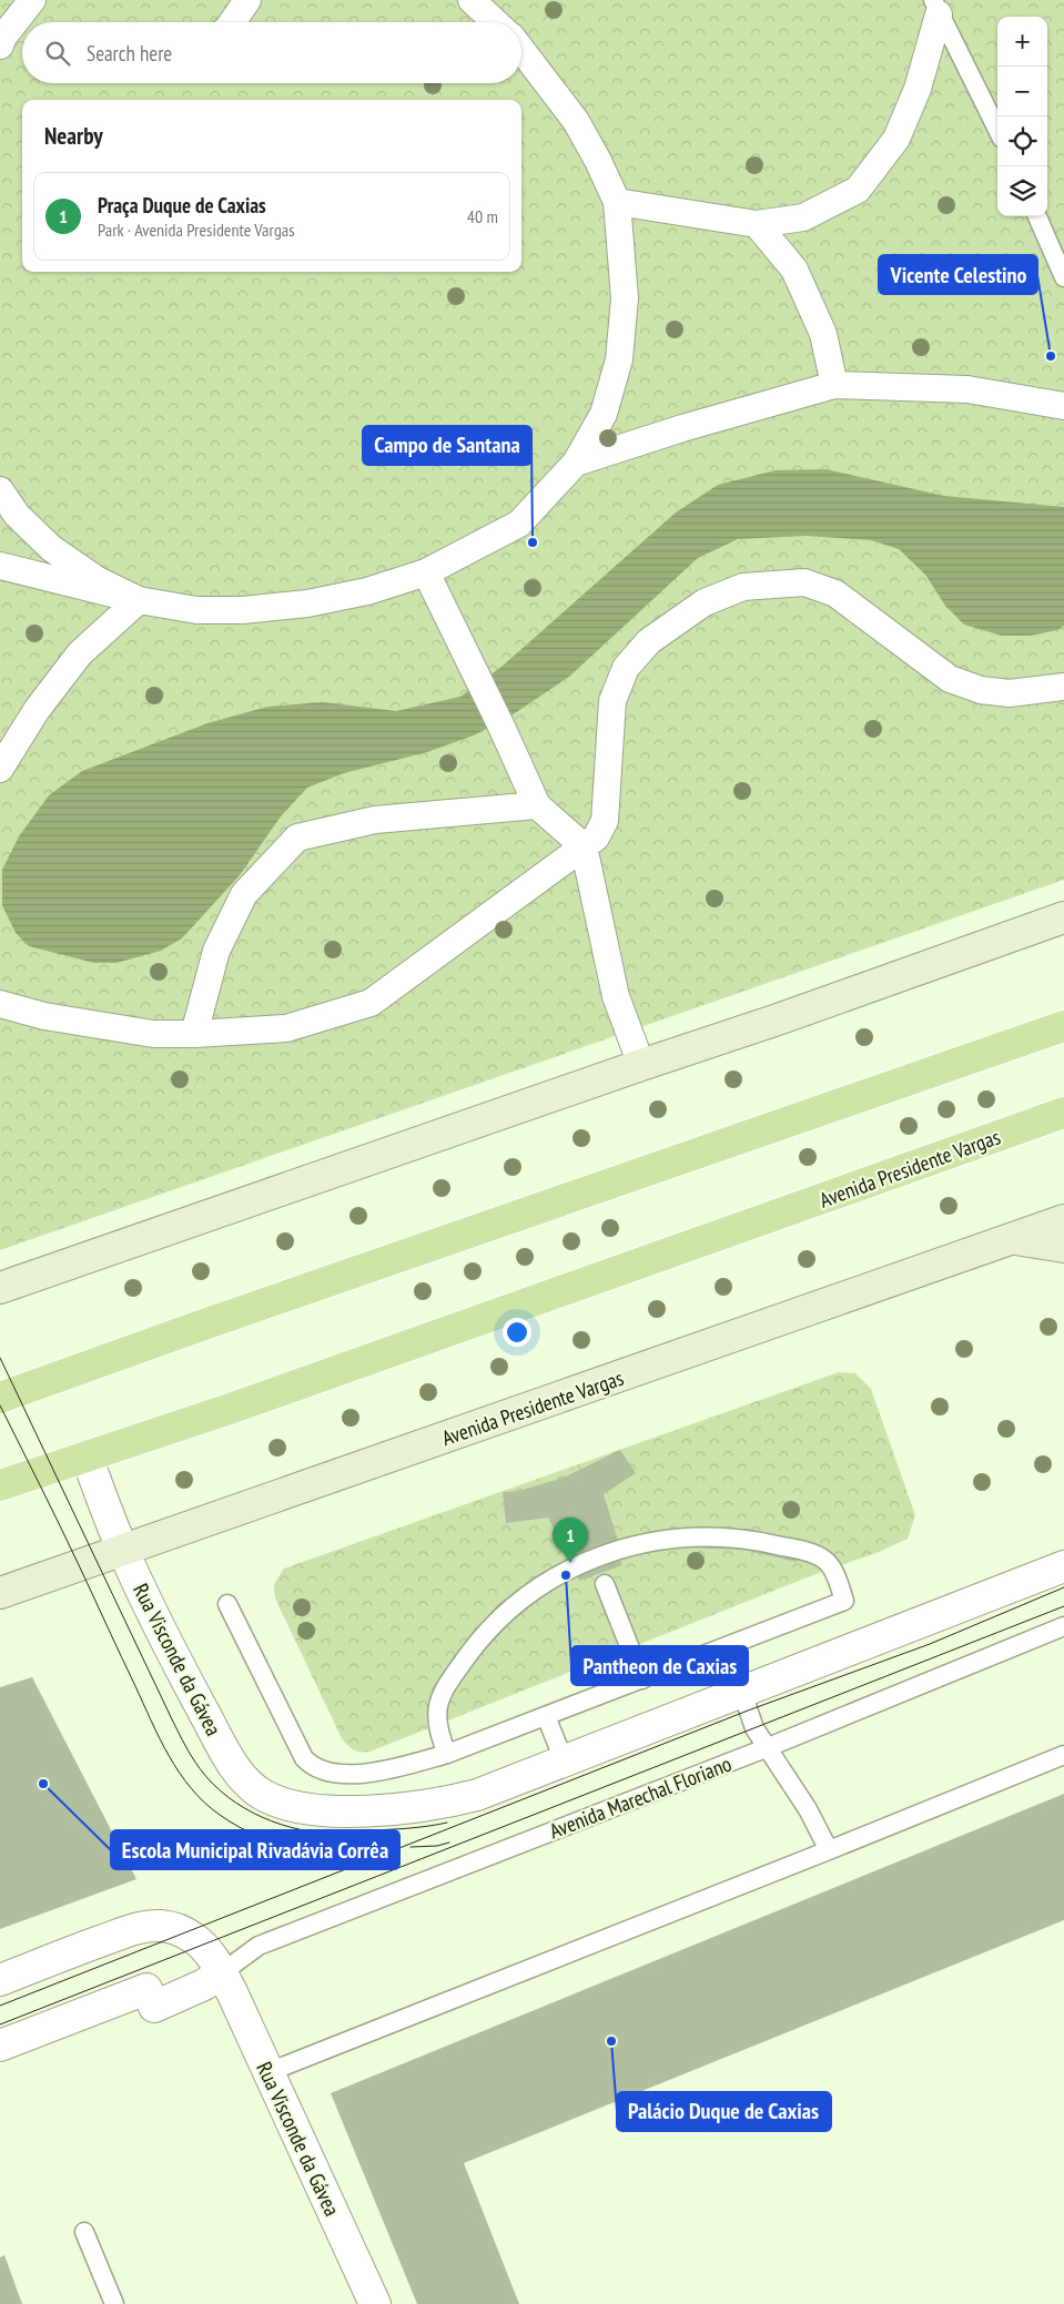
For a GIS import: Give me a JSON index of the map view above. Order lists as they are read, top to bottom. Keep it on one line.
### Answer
{"streets":{"main road":["Avenida Presidente Vargas"],"street":["Rua Visconde da Gávea","Avenida Marechal Floriano"]},"crossings":[["Avenida Presidente Vargas","Rua Visconde da Gávea"],["Rua Visconde da Gávea","Avenida Marechal Floriano"]],"places":["Vicente Celestino","Campo de Santana","Pantheon de Caxias","Escola Municipal Rivadávia Corrêa","Palácio Duque de Caxias"],"page":{"map_buttons":["+","−"],"search":"Search here","heading":"Nearby","list":[{"mark":"1","name":"Praça Duque de Caxias","note":"Park · Avenida Presidente Vargas","value":"40 m"}],"pins":"1"}}
